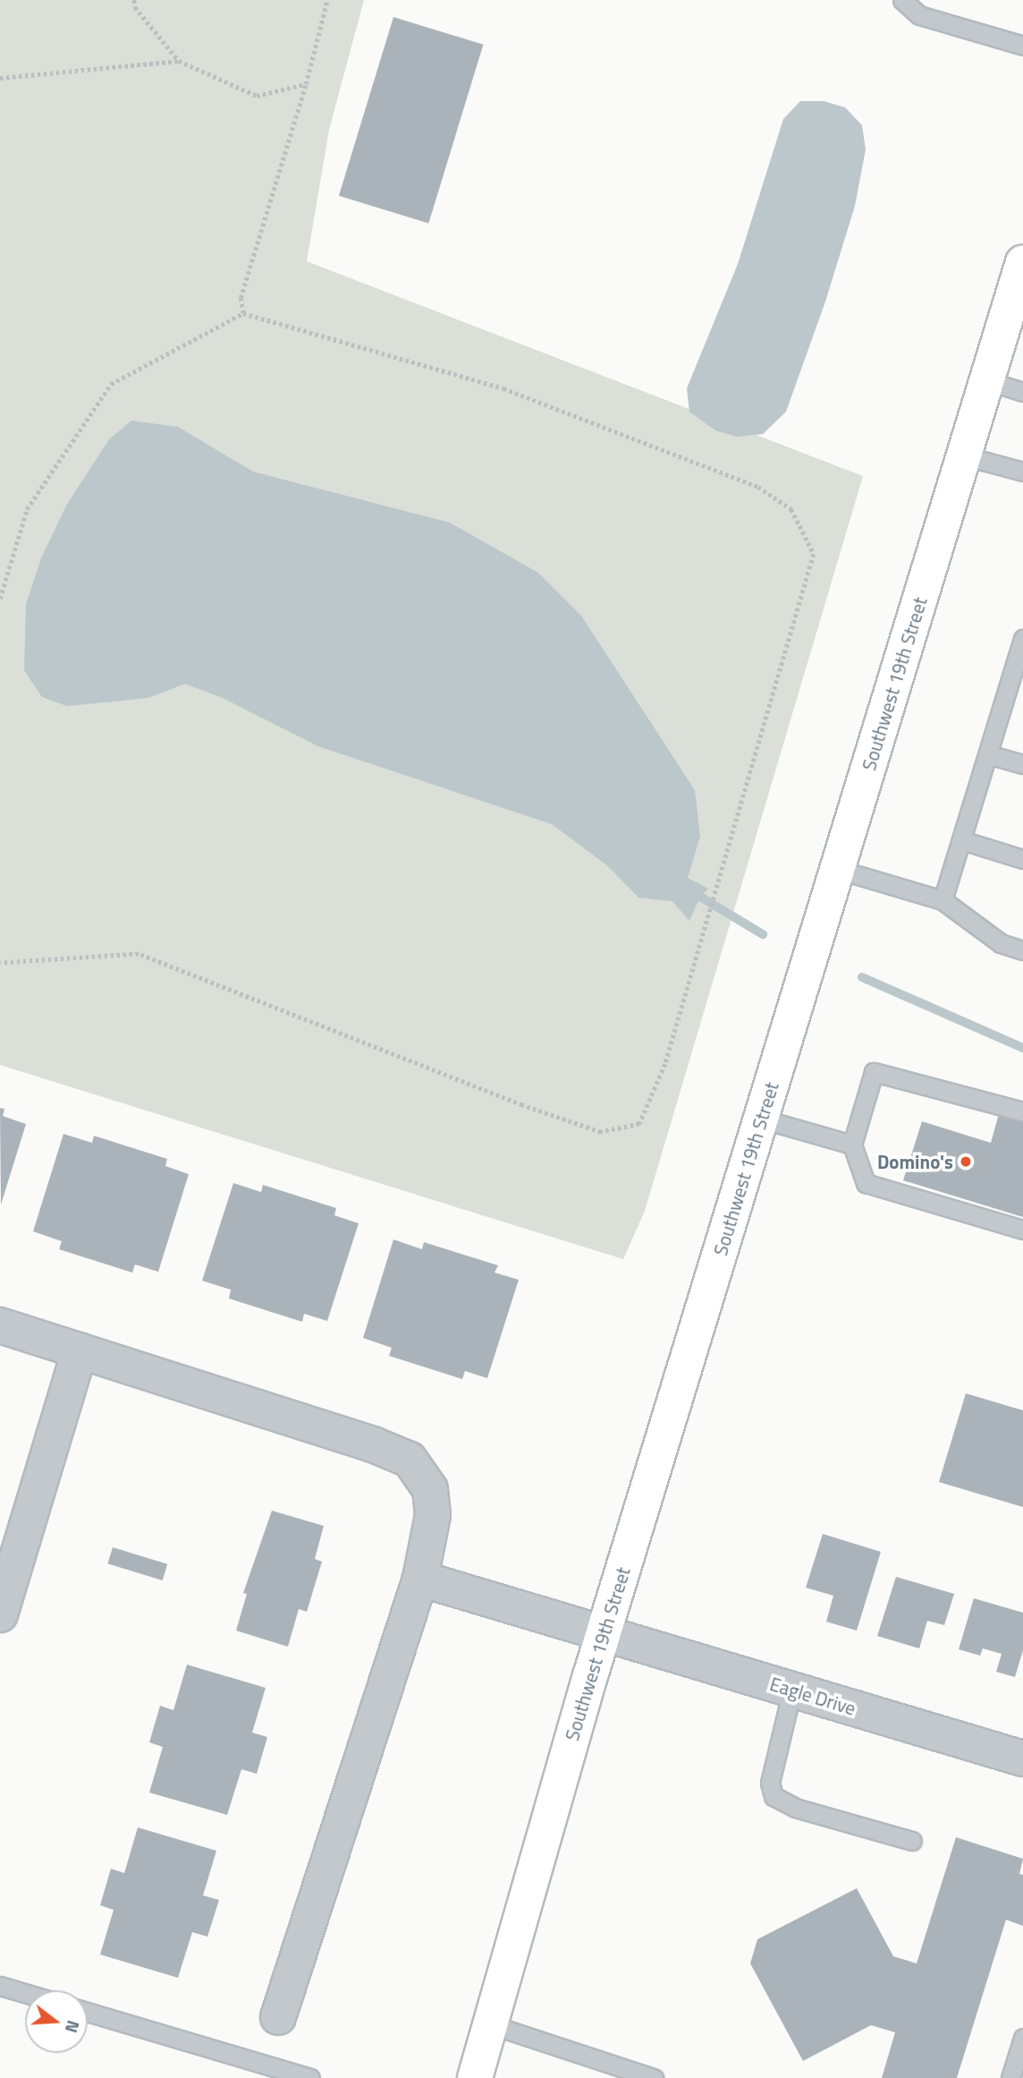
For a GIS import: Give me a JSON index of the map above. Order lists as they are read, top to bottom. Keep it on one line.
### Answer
{"streets":{"street":["Southwest 19th Street","Eagle Drive"]},"crossings":[["Southwest 19th Street","Eagle Drive"]],"places":["Domino's"],"north":"right"}
